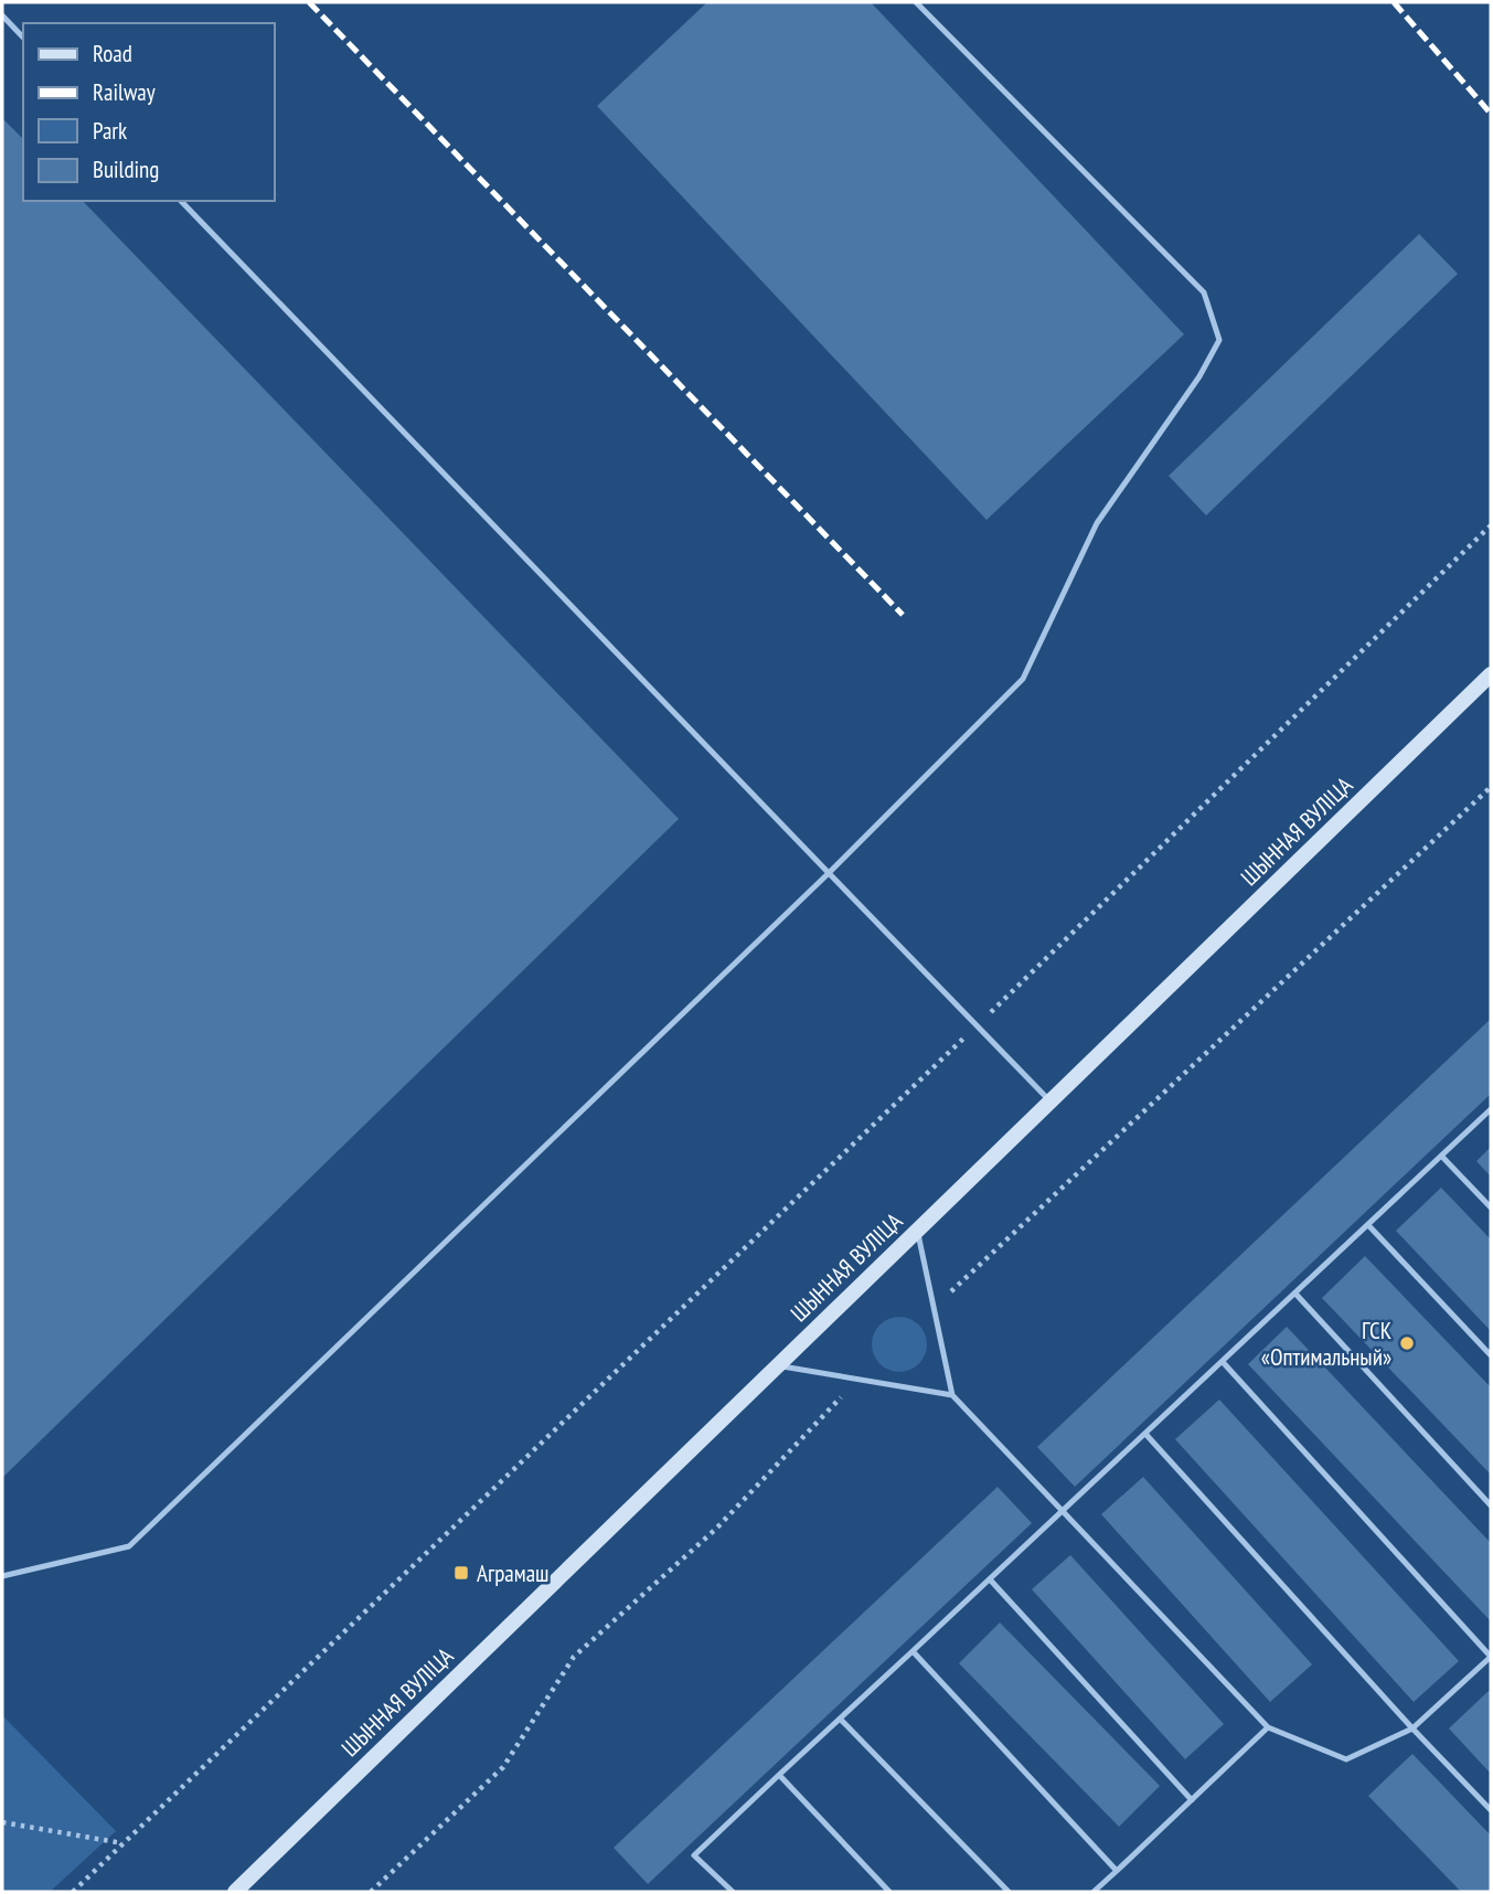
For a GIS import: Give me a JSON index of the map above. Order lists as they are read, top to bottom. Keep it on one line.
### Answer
{"streets":{"main road":["ШЫННАЯ ВУЛІЦА"]},"places":{"other":["ГСК «Оптимальный»"],"transit":["Аграмаш"]},"legend":["Road","Railway","Park","Building"]}
